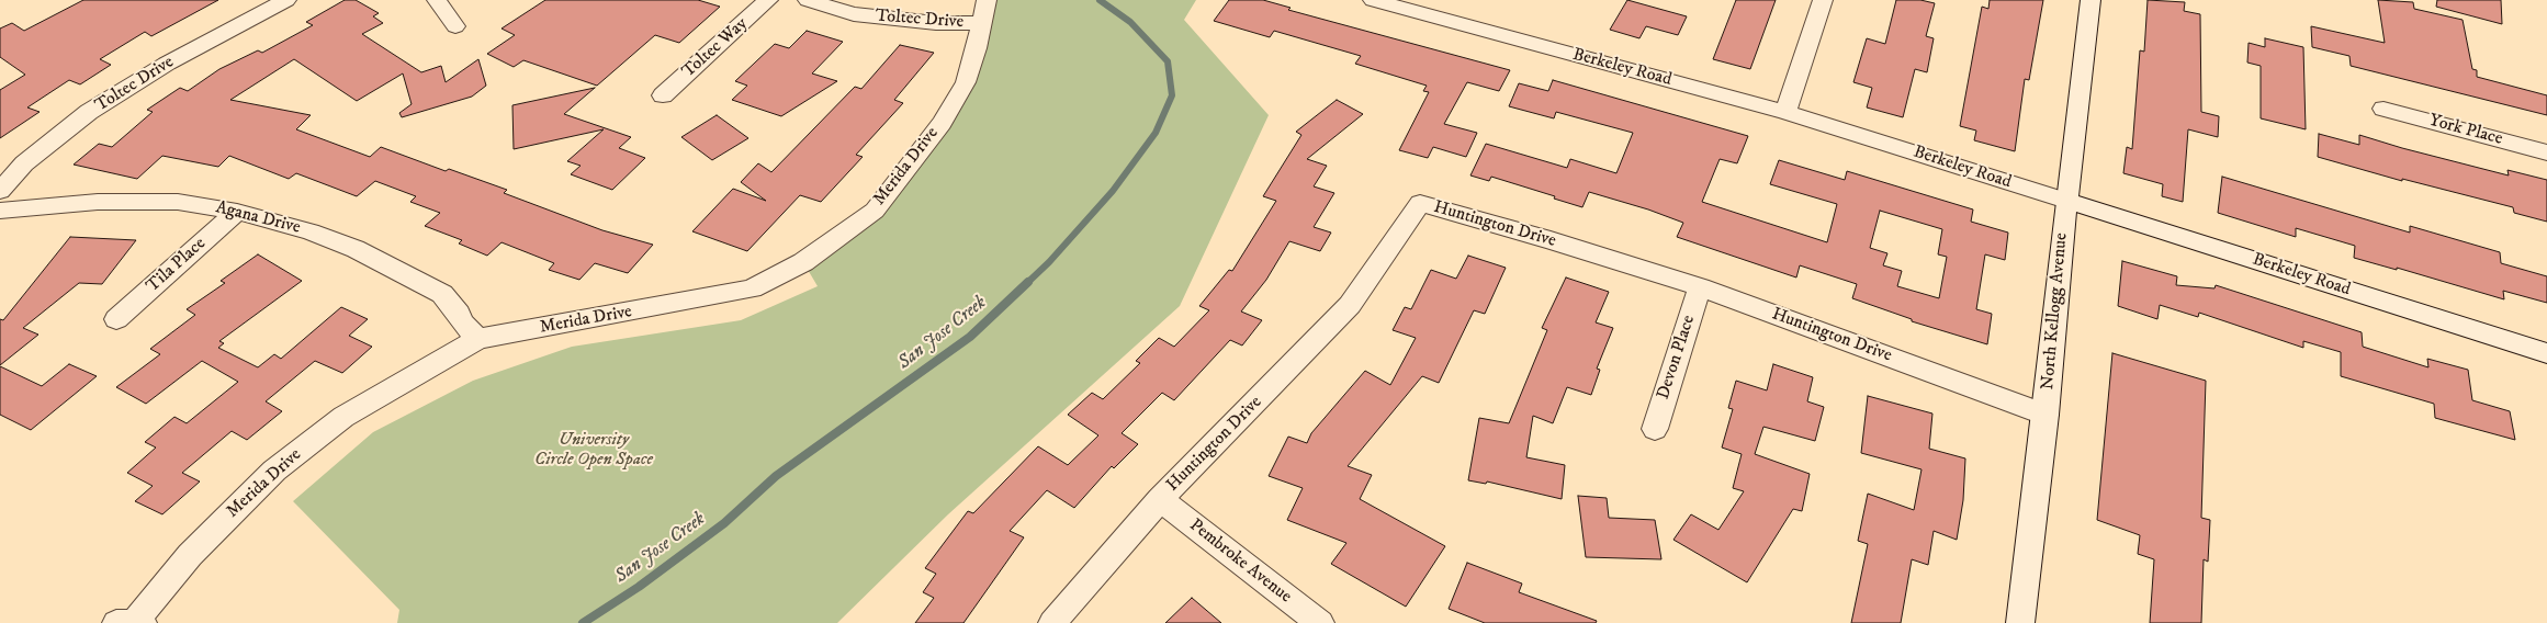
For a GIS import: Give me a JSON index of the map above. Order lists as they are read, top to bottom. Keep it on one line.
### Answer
{"streets":{"street":["Toltec Drive","Toltec Way","Berkeley Road","York Place","Merida Drive","Agana Drive","Huntington Drive","Tila Place","North Kellogg Avenue","Devon Place","Pembroke Avenue"]},"crossings":[["Toltec Drive","Merida Drive"],["Berkeley Road","North Kellogg Avenue"],["Merida Drive","Agana Drive"],["Agana Drive","Tila Place"],["Huntington Drive","North Kellogg Avenue"],["Huntington Drive","Devon Place"],["Huntington Drive","Pembroke Avenue"]],"water":["San Jose Creek"],"parks":["University Circle Open Space"]}
